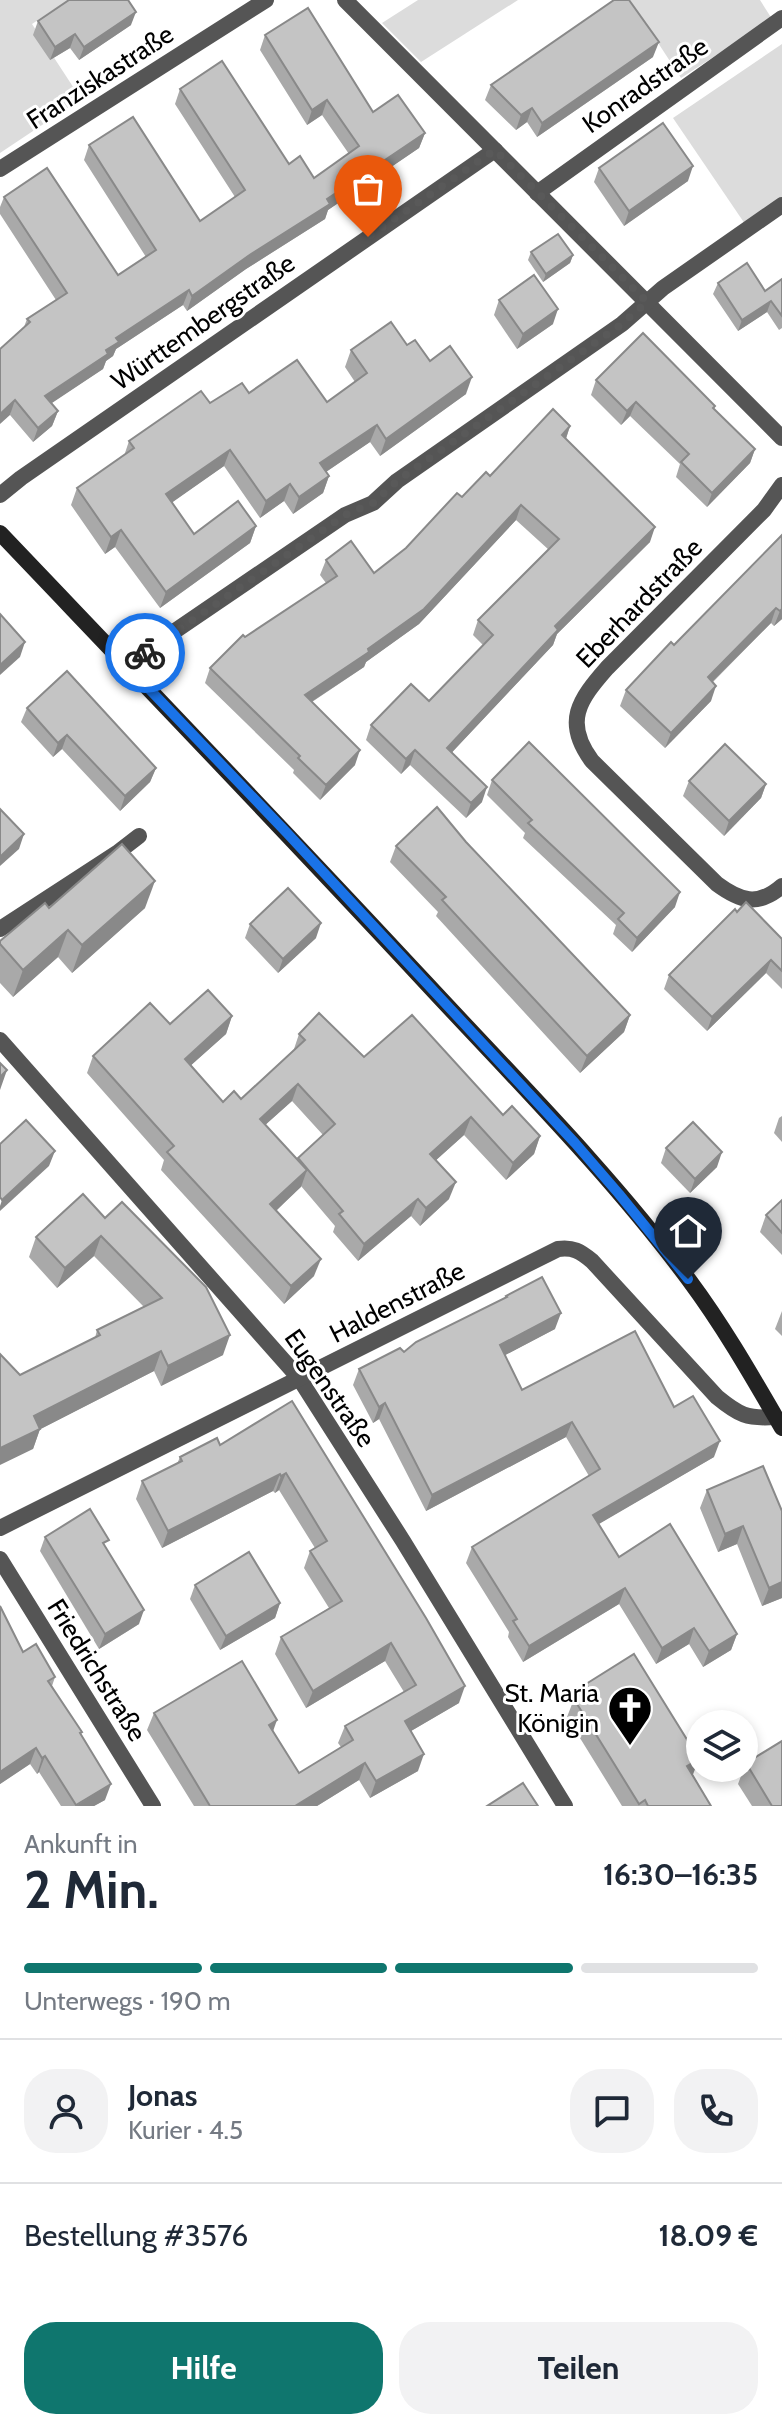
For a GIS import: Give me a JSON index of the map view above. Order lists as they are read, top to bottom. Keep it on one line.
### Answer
{"streets":{"street":["Franziskastraße","Konradstraße","Württembergstraße","Eberhardstraße","Haldenstraße","Eugenstraße","Friedrichstraße"]},"crossings":[["Haldenstraße","Eugenstraße"]],"places":{"church":["St. Maria Königin"]},"page":{"heading":["2 Min.","Ankunft in","16:30–16:35"],"panel":["Jonas","Kurier · 4.5","Bestellung #3576","18.09 €"],"bar":"Unterwegs · 190 m","buttons":["Hilfe","Teilen"]}}
